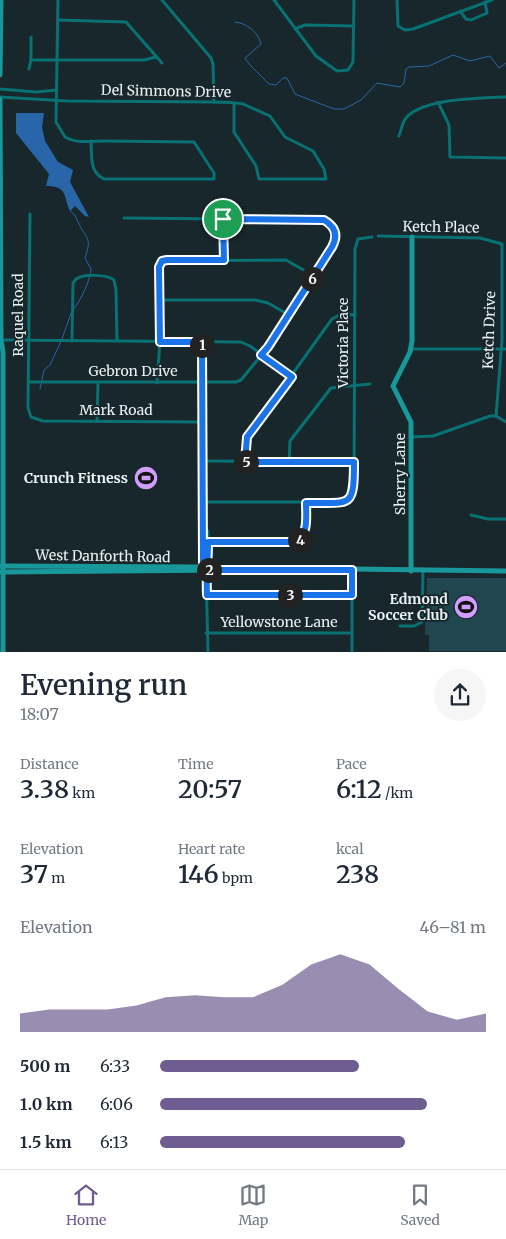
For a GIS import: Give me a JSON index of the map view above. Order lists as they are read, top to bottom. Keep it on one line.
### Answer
{"streets":{"street":["Del Simmons Drive","Ketch Place","Raquel Road","Ketch Drive","Victoria Place","Gebron Drive","Mark Road","Sherry Lane","West Danforth Road","Yellowstone Lane"]},"crossings":[["Ketch Place","Ketch Drive"],["Ketch Place","Sherry Lane"],["Raquel Road","Gebron Drive"],["Raquel Road","Mark Road"],["Sherry Lane","West Danforth Road"]],"places":{"sports":["Crunch Fitness","Edmond Soccer Club"]},"page":{"pins":["6","1","5","4","2","3"],"heading":["Evening run","18:07"],"stats":[["Distance","3.38 km"],["Time","20:57"],["Pace","6:12 /km"],["Elevation","37 m"],["Heart rate","146 bpm"],["kcal","238"]],"chart":["Elevation","46–81 m"],"list":[{"name":"500 m","note":"6:33"},{"name":"1.0 km","note":"6:06"},{"name":"1.5 km","note":"6:13"}],"tabs":["Home","Map","Saved"]}}
